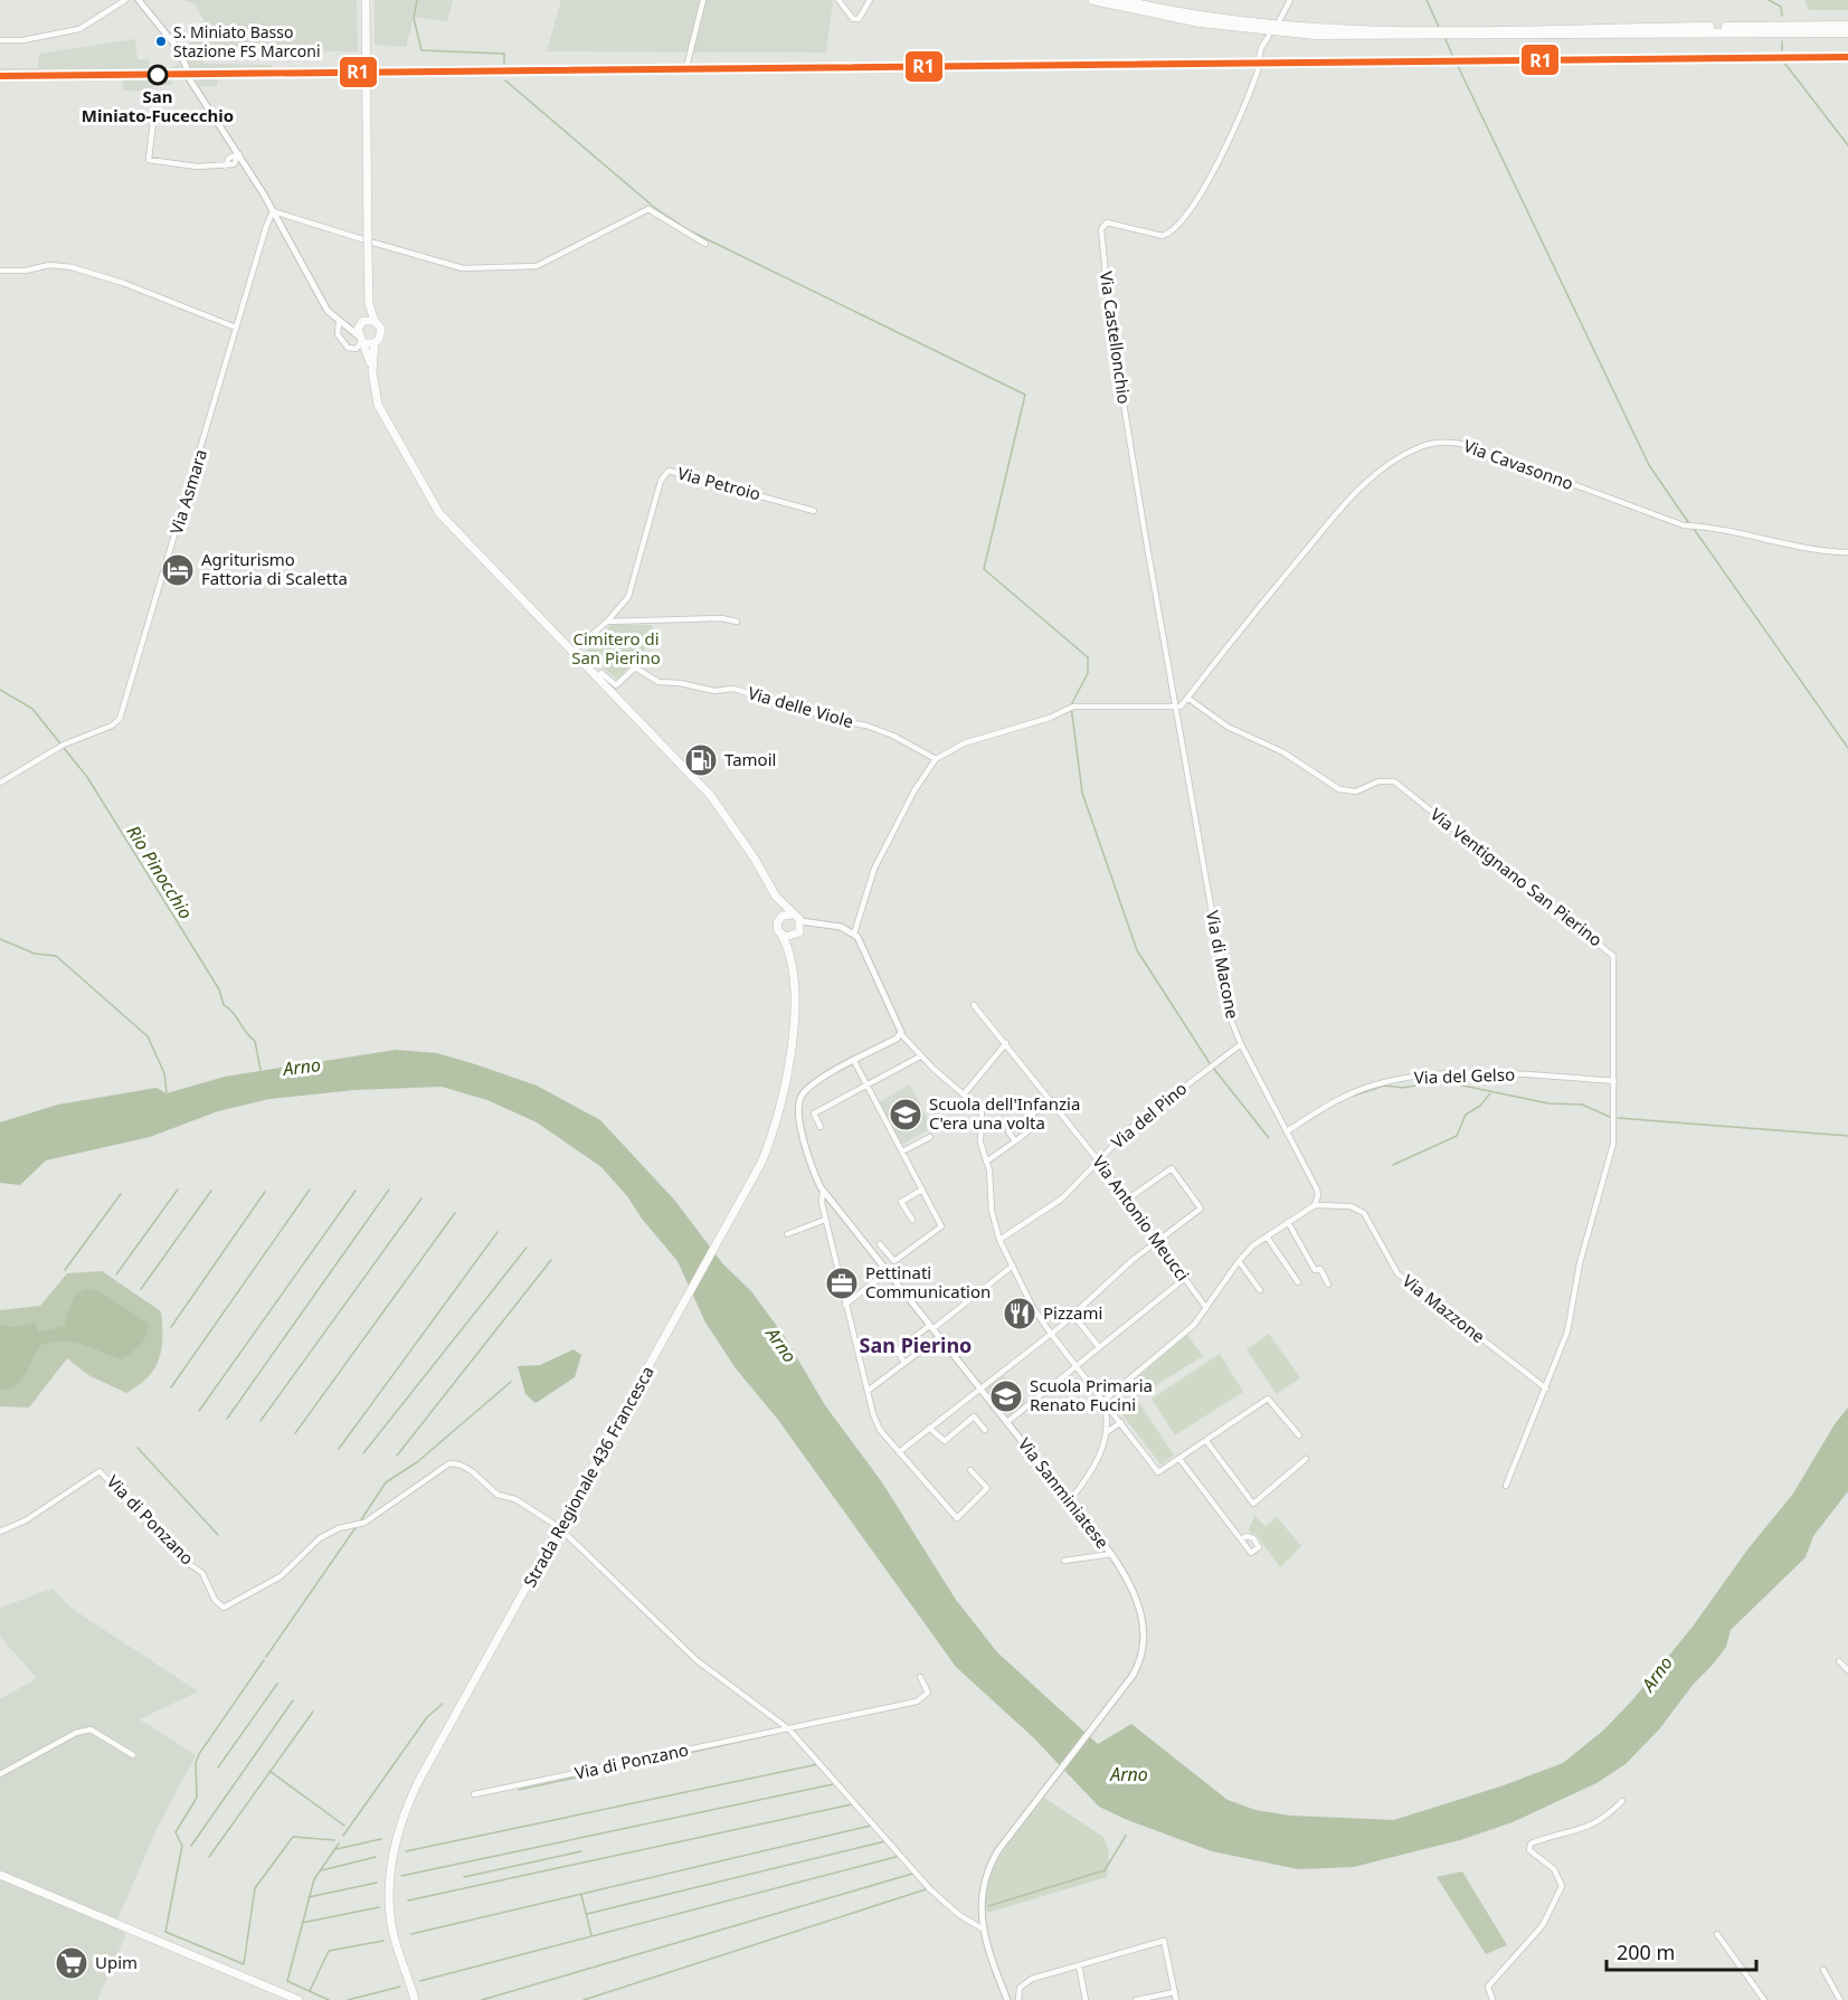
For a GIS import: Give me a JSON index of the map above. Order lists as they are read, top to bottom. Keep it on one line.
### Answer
{"streets":{"main road":["Strada Regionale 436 Francesca"],"street":["Via Castellonchio","Via Cavasonno","Via Petroio","Via Asmara","Via delle Viole","Via Ventignano San Pierino","Via di Macone","Via del Gelso","Via del Pino","Via Antonio Meucci","Via Mazzone","Via Sanminiatese","Via di Ponzano"]},"crossings":[["Via Castellonchio","Via Cavasonno"],["Via Castellonchio","Via di Macone"],["Via Cavasonno","Via Ventignano San Pierino"],["Via Cavasonno","Via di Macone"],["Via Petroio","Strada Regionale 436 Francesca"],["Via delle Viole","Strada Regionale 436 Francesca"],["Via Ventignano San Pierino","Via del Gelso"],["Via Ventignano San Pierino","Via Mazzone"],["Via di Macone","Via del Gelso"],["Via di Macone","Via del Pino"],["Via di Macone","Via Mazzone"],["Via del Pino","Via Antonio Meucci"]],"districts":["San Pierino"],"water":["Rio Pinocchio","Arno"],"parks":["Cimitero di San Pierino"],"places":{"other":["S. Miniato Basso Stazione FS Marconi","San Miniato-Fucecchio"],"hotel":["Agriturismo Fattoria di Scaletta"],"fuel station":["Tamoil"],"school or university":["Scuola dell'Infanzia C'era una volta","Scuola Primaria Renato Fucini"],"office":["Pettinati Communication"],"restaurant":["Pizzami"],"supermarket":["Upim"]},"lines":["transit line R1"],"scale_bar":"200 m"}
